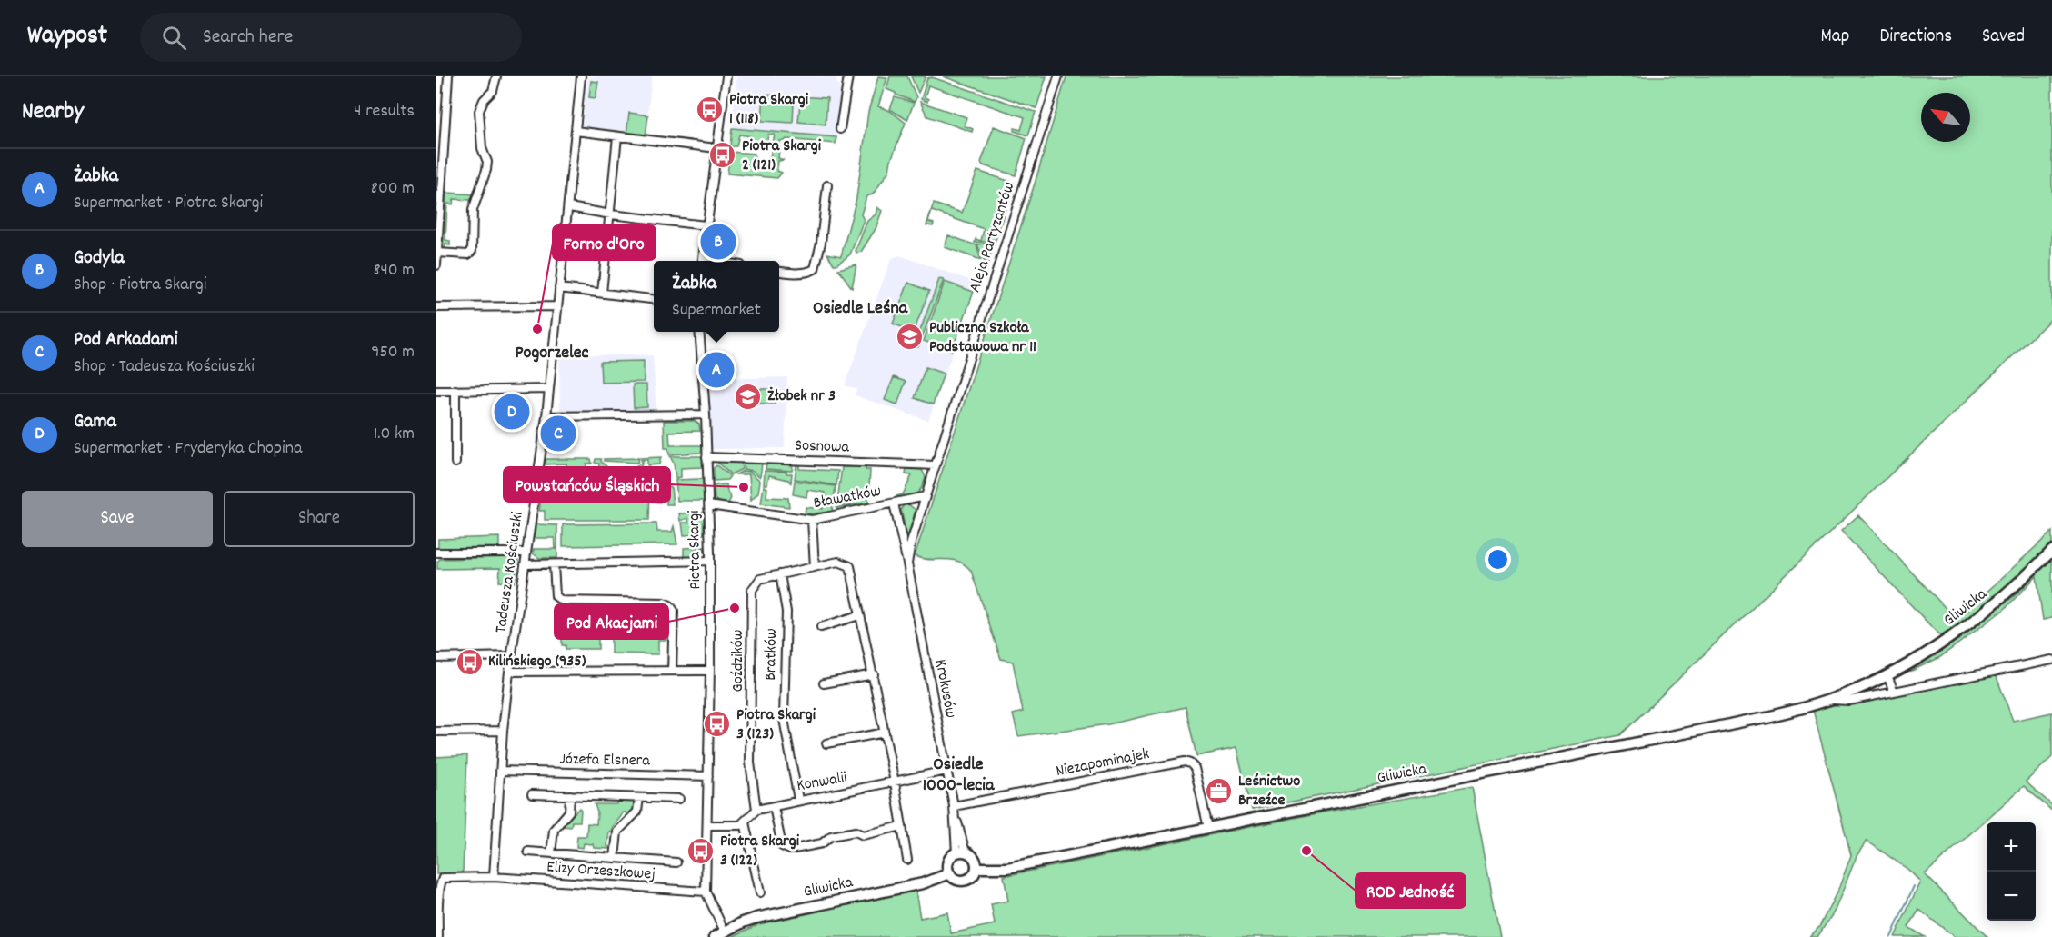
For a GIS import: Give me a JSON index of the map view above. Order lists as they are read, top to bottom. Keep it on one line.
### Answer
{"streets":{"main road":["Gliwicka"],"street":["Aleja Partyzantów","Sosnowa","Bławatków","Piotra Skargi","Tadeusza Kościuszki","Bratków","Goździków","Krokusów","Józefa Elsnera","Niezapominajek","Konwalii","Elizy Orzeszkowej"]},"crossings":[["Aleja Partyzantów","Sosnowa"],["Aleja Partyzantów","Bławatków"],["Aleja Partyzantów","Krokusów"],["Sosnowa","Piotra Skargi"],["Bławatków","Piotra Skargi"],["Bławatków","Krokusów"],["Piotra Skargi","Gliwicka"],["Piotra Skargi","Józefa Elsnera"],["Piotra Skargi","Elizy Orzeszkowej"],["Tadeusza Kościuszki","Józefa Elsnera"],["Tadeusza Kościuszki","Elizy Orzeszkowej"],["Gliwicka","Krokusów"],["Gliwicka","Niezapominajek"],["Bratków","Goździków"],["Bratków","Konwalii"],["Goździków","Konwalii"],["Krokusów","Niezapominajek"],["Krokusów","Konwalii"]],"districts":["Osiedle Leśna","Pogorzelec","Osiedle 1000-lecia"],"places":{"bus stop":["Piotra Skargi 1 (118)","Piotra Skargi 2 (121)","Kilińskiego (935)","Piotra Skargi 3 (123)","Piotra Skargi 3 (122)"],"other":["Forno d'Oro","Powstańców Śląskich","Pod Akacjami","ROD Jedność"],"school or university":["Publiczna Szkoła Podstawowa nr 11","Żłobek nr 3"],"office":["Leśnictwo Brzeźce"]},"north":"top left","page":{"header":"Waypost","search":"Search here","nav":["Map","Directions","Saved"],"heading":["Nearby","4 results"],"list":[{"mark":"A","name":"Żabka","note":"Supermarket · Piotra Skargi","value":"800 m"},{"mark":"B","name":"Godyla","note":"Shop · Piotra Skargi","value":"840 m"},{"mark":"C","name":"Pod Arkadami","note":"Shop · Tadeusza Kościuszki","value":"950 m"},{"mark":"D","name":"Gama","note":"Supermarket · Fryderyka Chopina","value":"1.0 km"}],"pins":["B","A","D","C"],"popup":["Żabka","Supermarket"],"buttons":["Save","Share"],"map_buttons":["+","−"]}}
